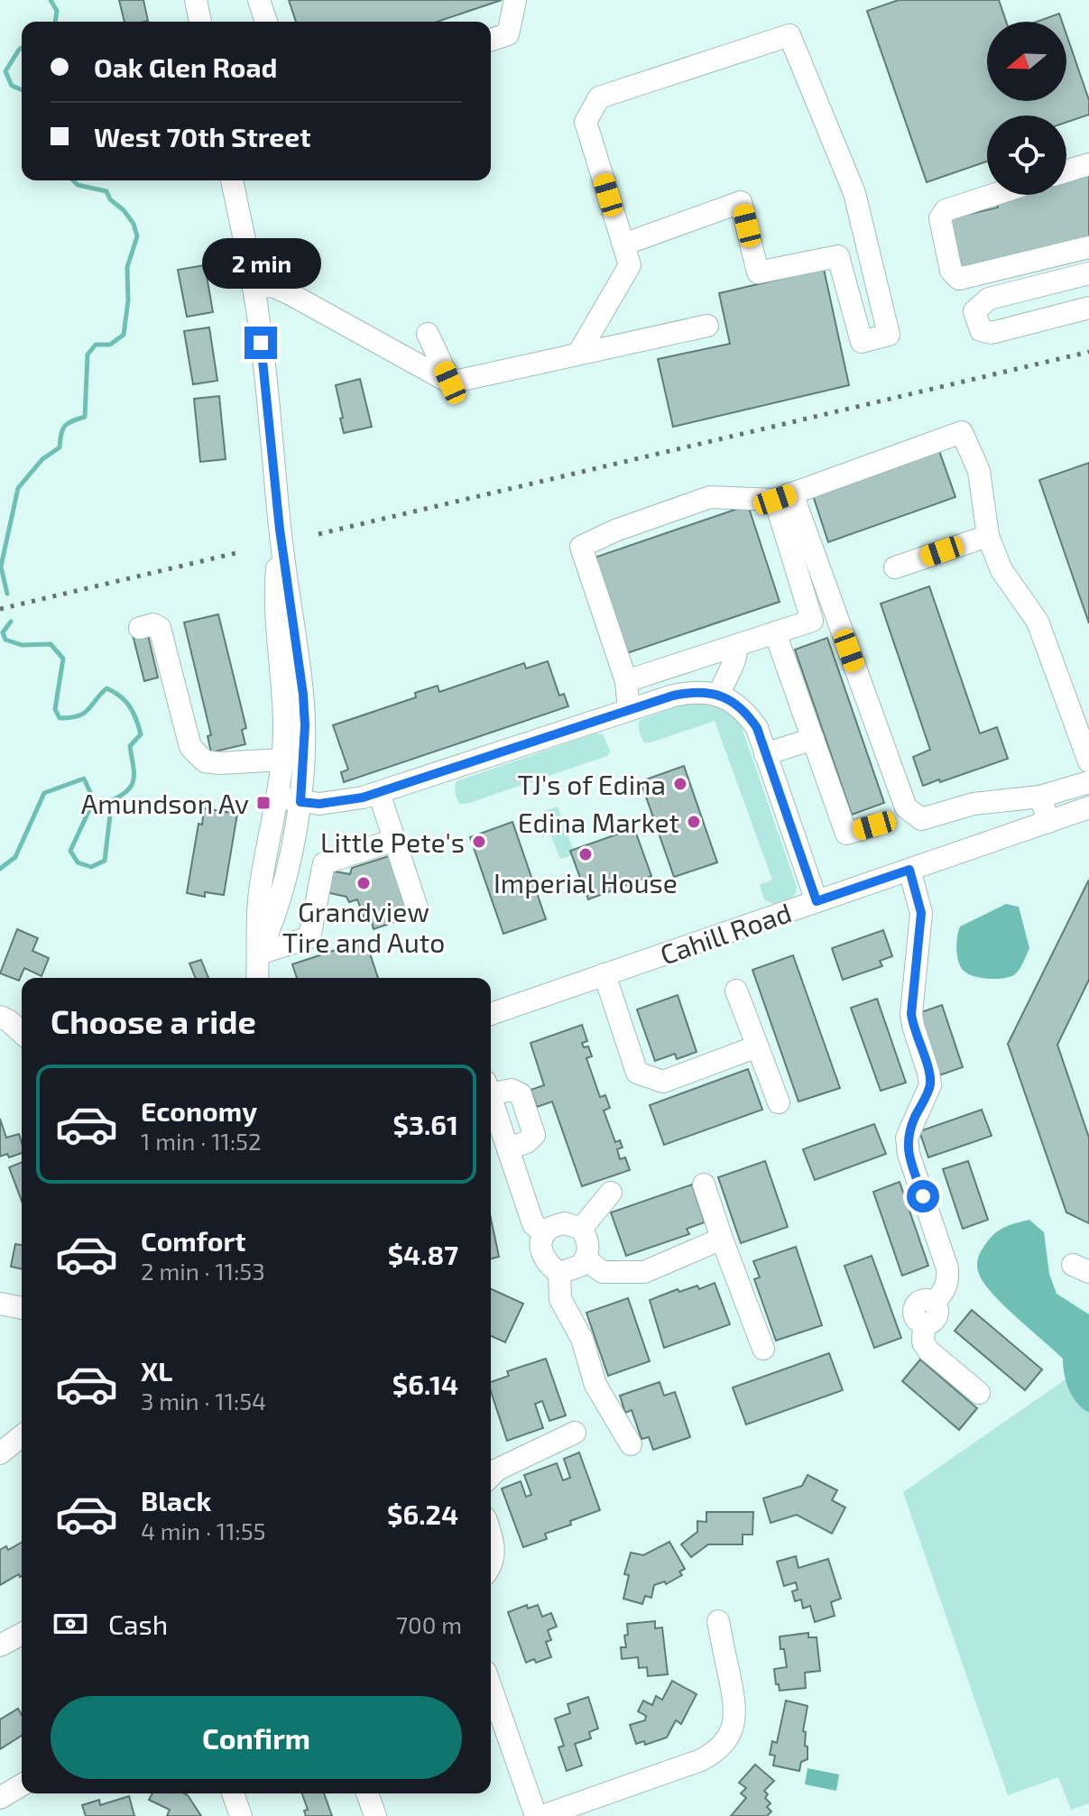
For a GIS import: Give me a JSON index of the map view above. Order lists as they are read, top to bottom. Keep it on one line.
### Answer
{"streets":{"street":["Cahill Road"]},"places":{"other":["TJ's of Edina","Edina Market","Little Pete's","Imperial House","Grandview Tire and Auto"],"transit":["Amundson Av"]},"north":"left","page":{"banner":["Oak Glen Road","West 70th Street"],"bubble":"2 min","heading":"Choose a ride","list":[{"name":"Economy","note":"1 min · 11:52","value":"$3.61"},{"name":"Comfort","note":"2 min · 11:53","value":"$4.87"},{"name":"XL","note":"3 min · 11:54","value":"$6.14"},{"name":"Black","note":"4 min · 11:55","value":"$6.24"}],"pay":["Cash","700 m"],"buttons":"Confirm"}}
